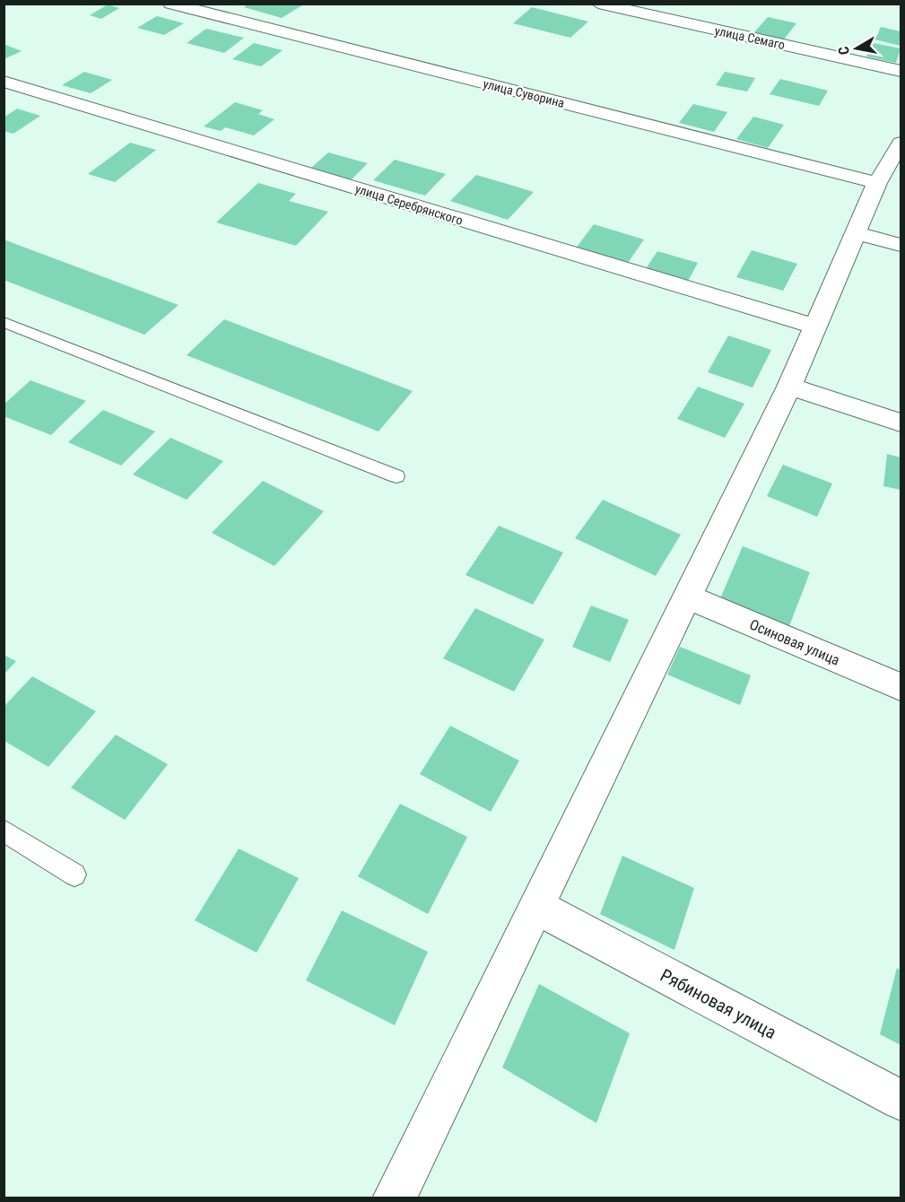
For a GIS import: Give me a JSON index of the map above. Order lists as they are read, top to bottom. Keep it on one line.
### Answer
{"streets":{"street":["улица Семаго","улица Суворина","улица Серебрянского","Осиновая улица","Рябиновая улица"]},"north":"left"}
